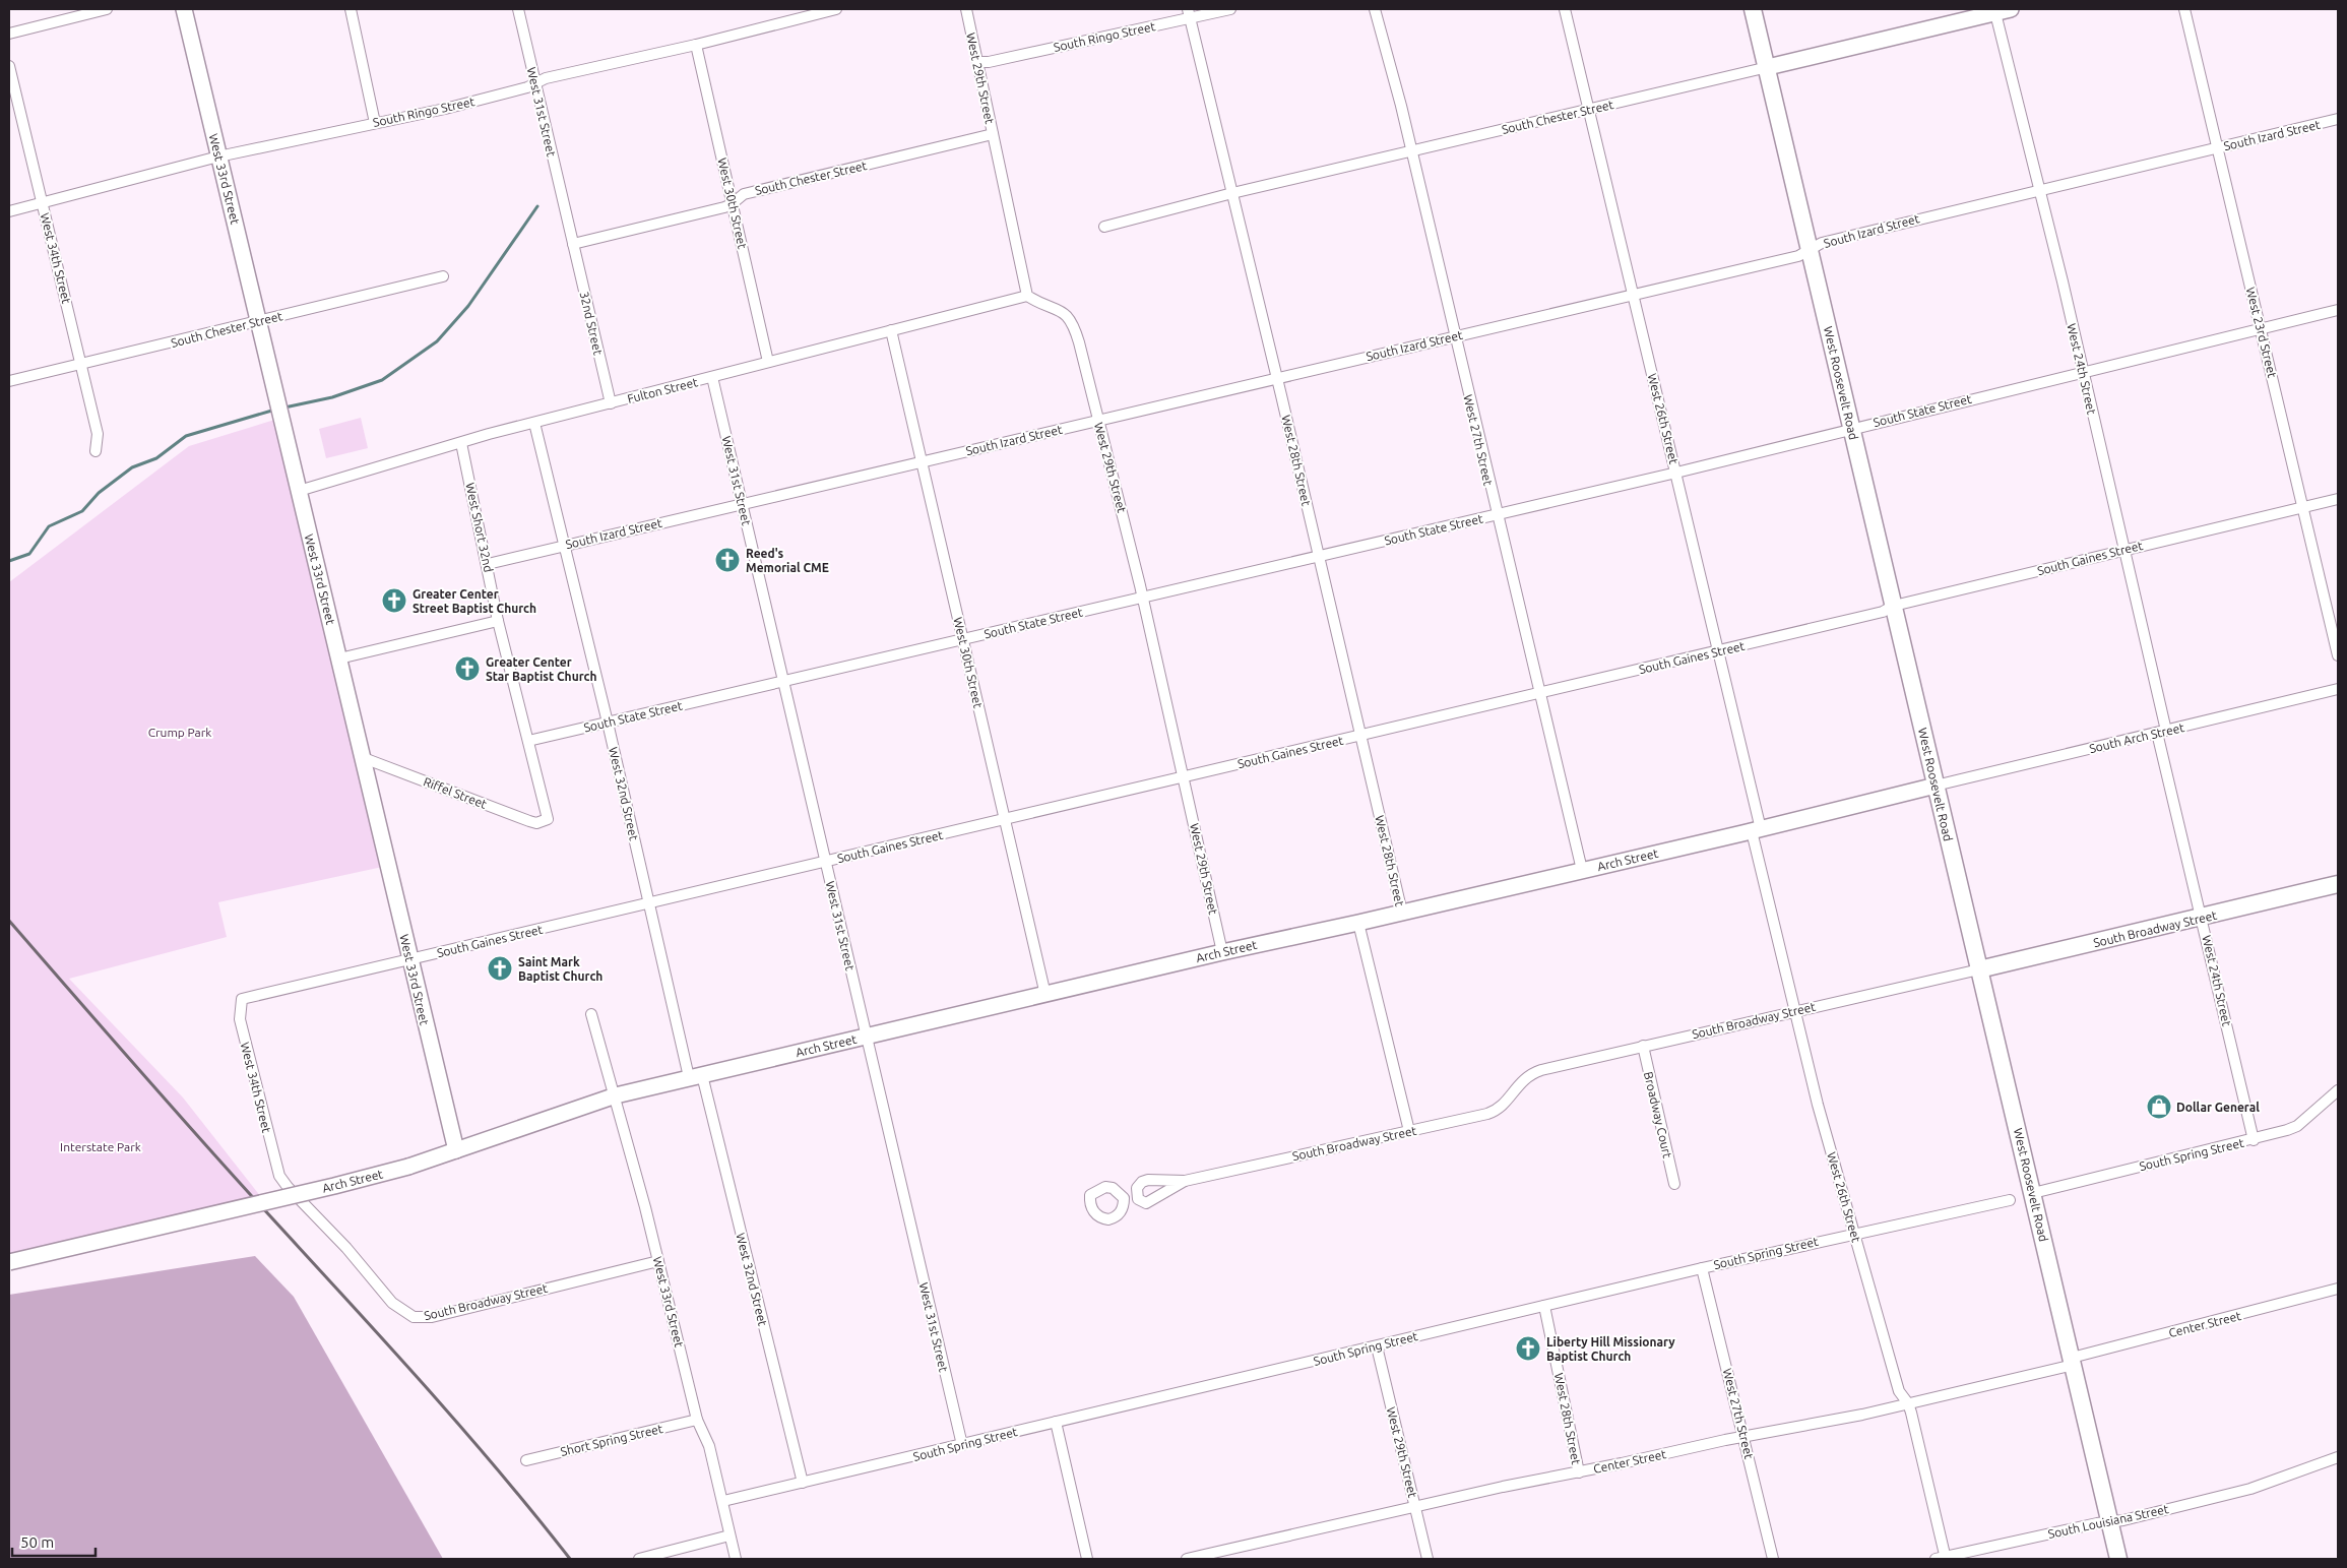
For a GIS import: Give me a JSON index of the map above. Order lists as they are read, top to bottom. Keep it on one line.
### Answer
{"streets":{"main road":["South Chester Street","West 33rd Street","West Roosevelt Road","Arch Street","South Broadway Street"],"street":["South Ringo Street","West 29th Street","West 31st Street","South Izard Street","West 30th Street","West 34th Street","32nd Street","West 23rd Street","West 24th Street","Fulton Street","South State Street","West 26th Street","West 27th Street","West 28th Street","West Short 32nd","South Gaines Street","South Arch Street","Riffel Street","West 32nd Street","Broadway Court","South Spring Street","Center Street","Short Spring Street","South Louisiana Street"]},"crossings":[["South Ringo Street","West 29th Street"],["South Ringo Street","West 31st Street"],["South Ringo Street","West 33rd Street"],["South Ringo Street","West 30th Street"],["South Ringo Street","West 34th Street"],["South Ringo Street","West 28th Street"],["West 29th Street","South Chester Street"],["West 29th Street","South Izard Street"],["West 29th Street","Fulton Street"],["West 29th Street","South State Street"],["West 29th Street","South Gaines Street"],["West 29th Street","Arch Street"],["West 29th Street","South Spring Street"],["West 29th Street","Center Street"],["West 31st Street","South Chester Street"],["West 31st Street","South Izard Street"],["West 31st Street","32nd Street"],["West 31st Street","Fulton Street"],["West 31st Street","South State Street"],["West 31st Street","South Gaines Street"],["West 31st Street","Arch Street"],["West 31st Street","South Spring Street"],["South Chester Street","West 33rd Street"],["South Chester Street","West 30th Street"],["South Chester Street","West 34th Street"],["South Chester Street","32nd Street"],["South Chester Street","West 24th Street"],["South Chester Street","West Roosevelt Road"],["South Chester Street","West 26th Street"],["South Chester Street","West 27th Street"],["South Chester Street","West 28th Street"],["South Izard Street","West 30th Street"],["South Izard Street","West 23rd Street"],["South Izard Street","West 24th Street"],["South Izard Street","West Roosevelt Road"],["South Izard Street","West 26th Street"],["South Izard Street","West 27th Street"],["South Izard Street","West 28th Street"],["South Izard Street","West Short 32nd"],["South Izard Street","West 32nd Street"],["West 33rd Street","Fulton Street"],["West 33rd Street","South Gaines Street"],["West 33rd Street","Riffel Street"],["West 33rd Street","Arch Street"],["West 33rd Street","South Broadway Street"],["West 33rd Street","South Spring Street"],["West 33rd Street","Short Spring Street"],["West 30th Street","Fulton Street"],["West 30th Street","South State Street"],["West 30th Street","South Gaines Street"],["West 30th Street","Arch Street"],["West 34th Street","South Gaines Street"],["West 34th Street","South Broadway Street"],["32nd Street","Fulton Street"],["West 23rd Street","South State Street"],["West 23rd Street","South Gaines Street"],["West 24th Street","South State Street"],["West 24th Street","South Gaines Street"],["West 24th Street","South Arch Street"],["West 24th Street","South Broadway Street"],["West 24th Street","South Spring Street"],["West Roosevelt Road","South State Street"],["West Roosevelt Road","South Gaines Street"],["West Roosevelt Road","South Arch Street"],["West Roosevelt Road","Arch Street"],["West Roosevelt Road","South Broadway Street"],["West Roosevelt Road","South Spring Street"],["West Roosevelt Road","Center Street"],["West Roosevelt Road","South Louisiana Street"],["Fulton Street","West Short 32nd"],["Fulton Street","West 32nd Street"],["South State Street","West 26th Street"],["South State Street","West 27th Street"],["South State Street","West 28th Street"],["South State Street","West Short 32nd"],["South State Street","West 32nd Street"],["West 26th Street","South Gaines Street"],["West 26th Street","Arch Street"],["West 26th Street","South Broadway Street"],["West 26th Street","South Spring Street"],["West 26th Street","Center Street"],["West 26th Street","South Louisiana Street"],["West 27th Street","South Gaines Street"],["West 27th Street","Arch Street"],["West 27th Street","South Spring Street"],["West 27th Street","Center Street"],["West 28th Street","South Gaines Street"],["West 28th Street","Arch Street"],["West 28th Street","South Spring Street"],["West 28th Street","Center Street"],["West Short 32nd","Riffel Street"],["South Gaines Street","West 32nd Street"],["South Arch Street","Arch Street"],["West 32nd Street","Arch Street"],["West 32nd Street","South Spring Street"],["South Broadway Street","Broadway Court"]],"parks":["Crump Park","Interstate Park"],"places":{"church":["Reed's Memorial CME","Greater Center Street Baptist Church","Greater Center Star Baptist Church","Saint Mark Baptist Church","Liberty Hill Missionary Baptist Church"],"shop":["Dollar General"]},"scale_bar":"50 m"}
